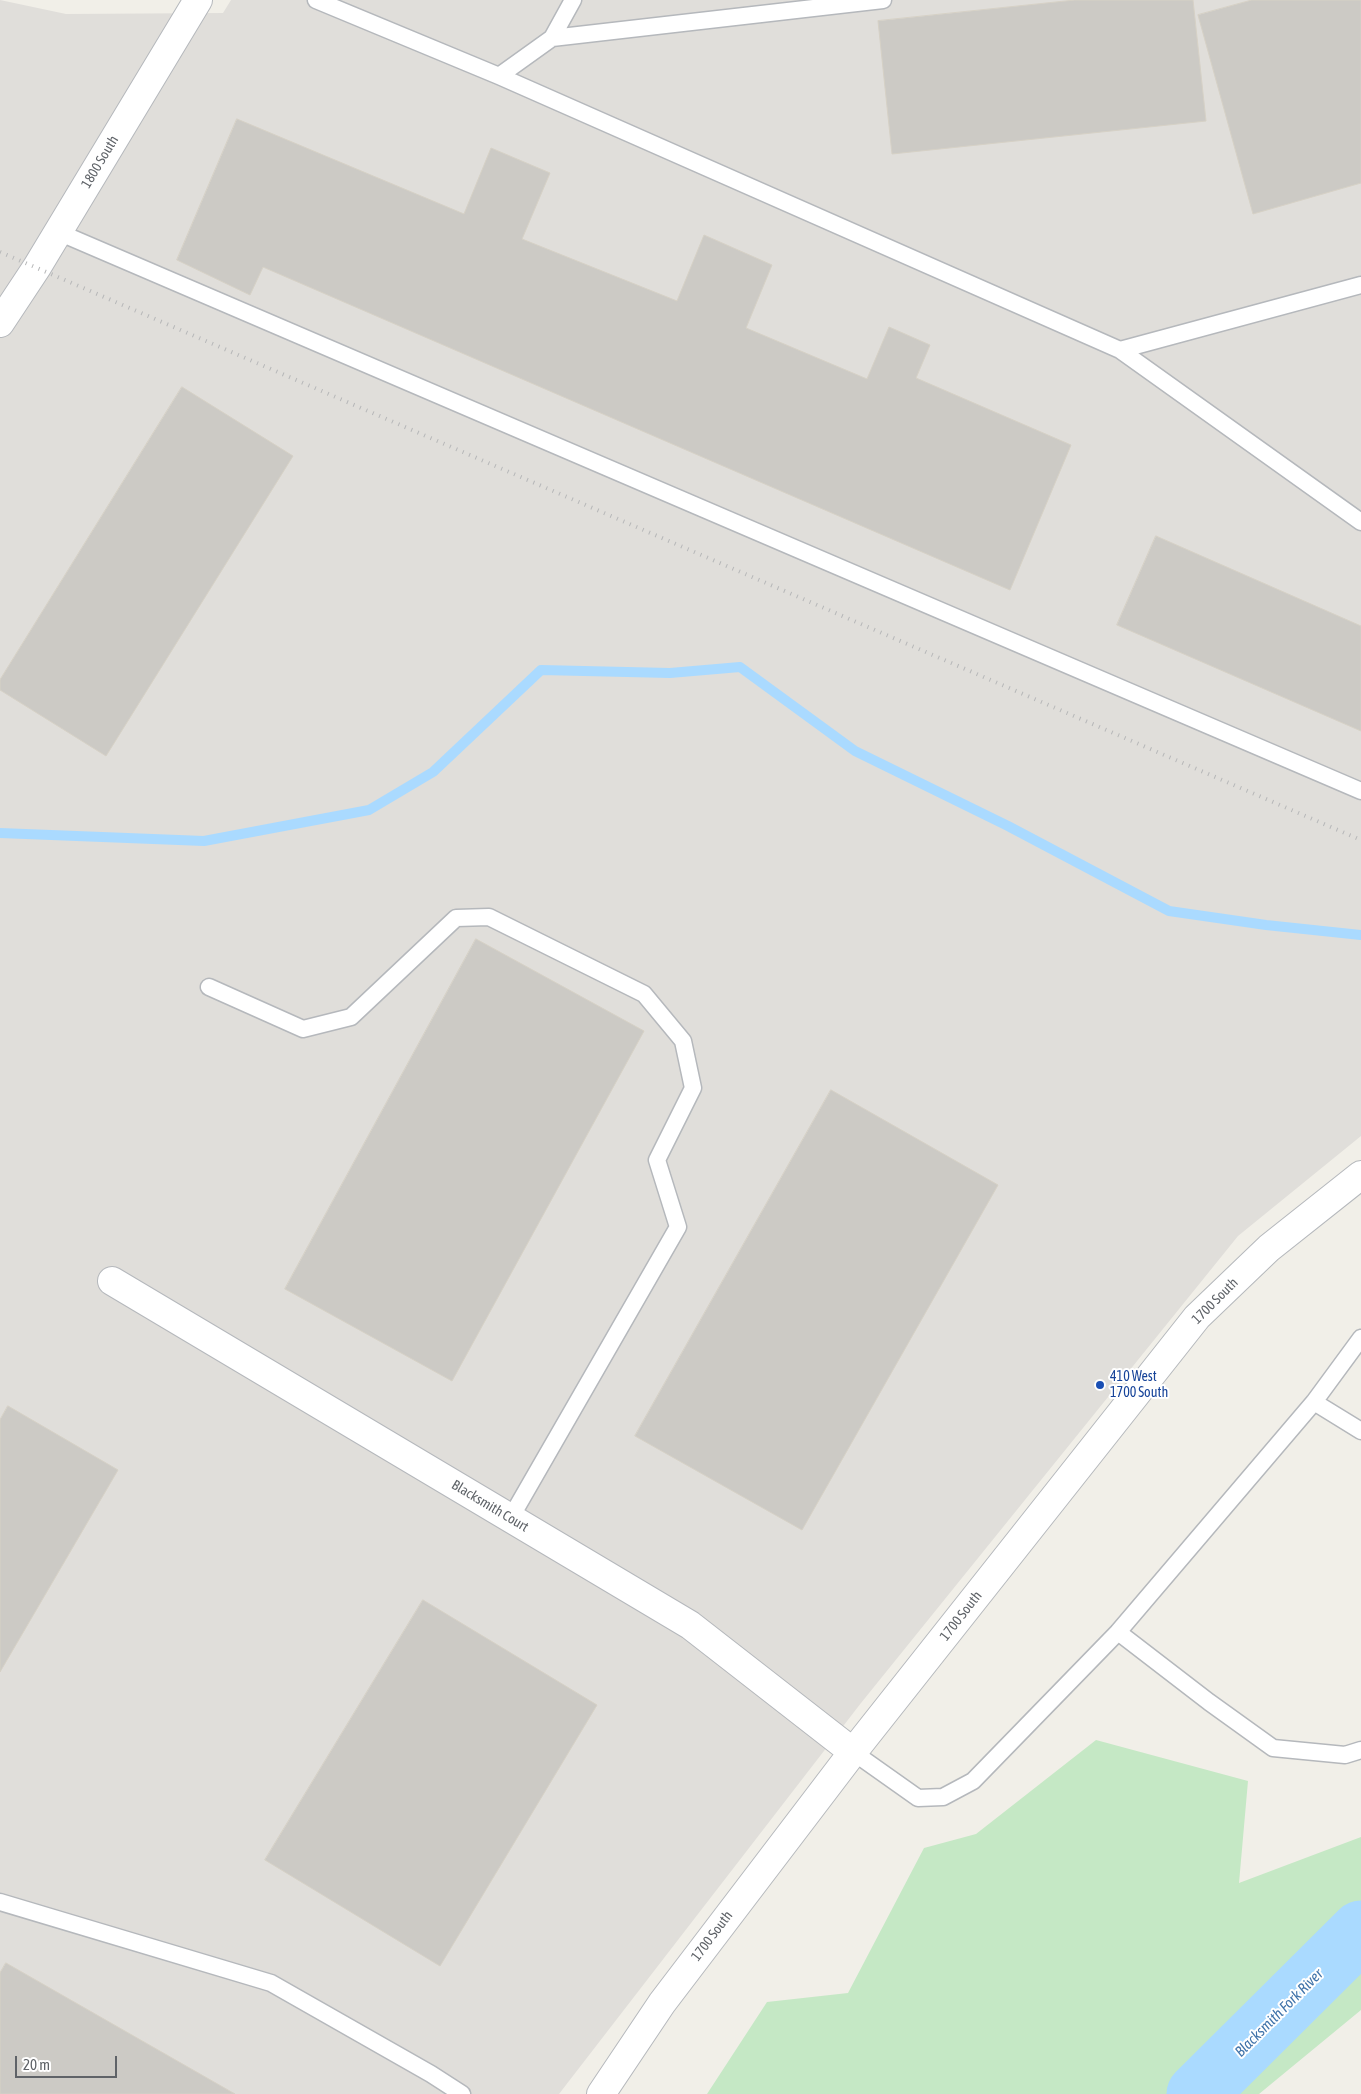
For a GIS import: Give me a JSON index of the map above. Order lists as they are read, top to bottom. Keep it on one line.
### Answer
{"streets":{"street":["1800 South","1700 South","Blacksmith Court"]},"crossings":[["1700 South","Blacksmith Court"]],"water":["Blacksmith Fork River"],"places":["410 West 1700 South"],"scale_bar":"20 m"}
